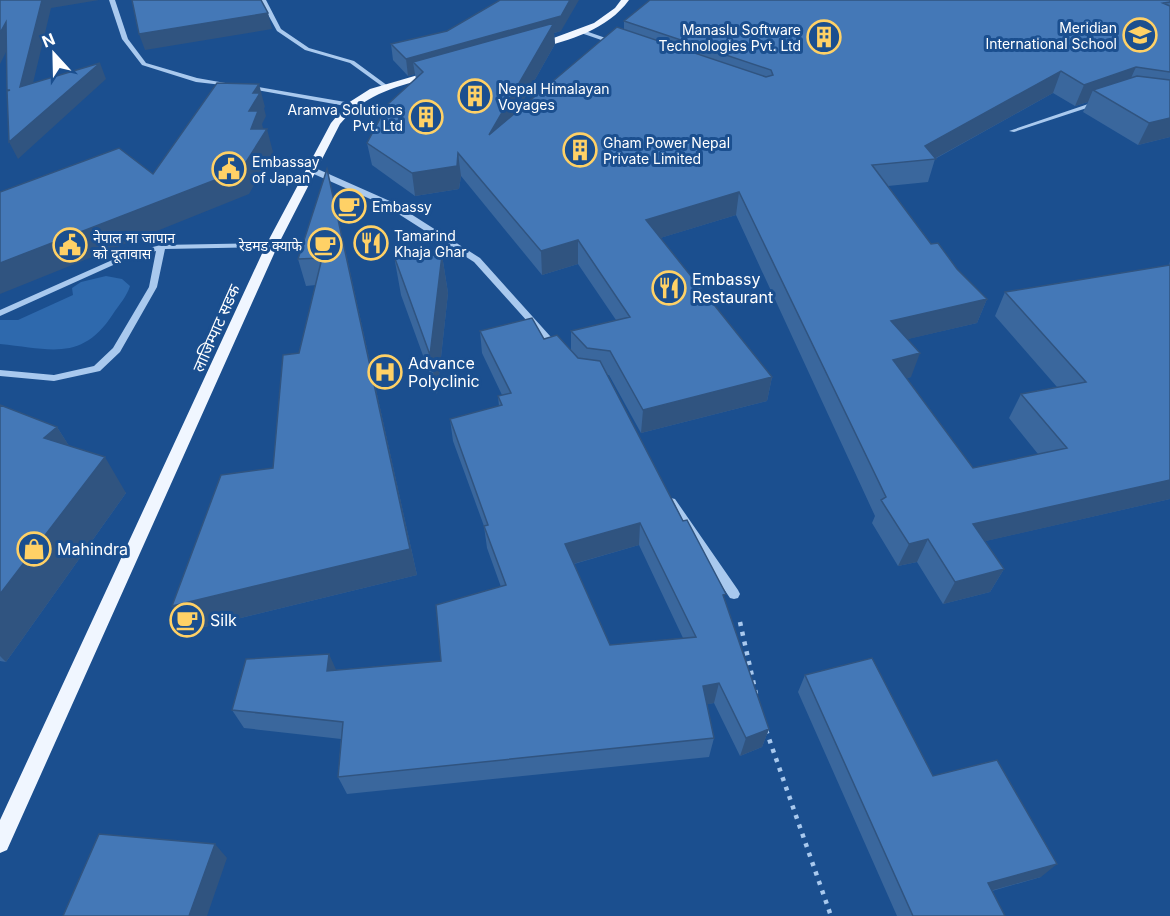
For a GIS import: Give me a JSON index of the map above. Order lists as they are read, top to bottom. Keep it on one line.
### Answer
{"streets":{"main road":["लाजिम्पाट सडक"]},"places":{"school or university":["Meridian International School"],"building":["Manaslu Software Technologies Pvt. Ltd","Nepal Himalayan Voyages","Aramva Solutions Pvt. Ltd","Gham Power Nepal Private Limited"],"public building":["Embassay of Japan","नेपाल मा जापान को दूतावास"],"cafe":["Embassy","रेडमड क्याफे","Silk"],"restaurant":["Tamarind Khaja Ghar","Embassy Restaurant"],"hospital":["Advance Polyclinic"],"shop":["Mahindra"]},"north":"top"}
